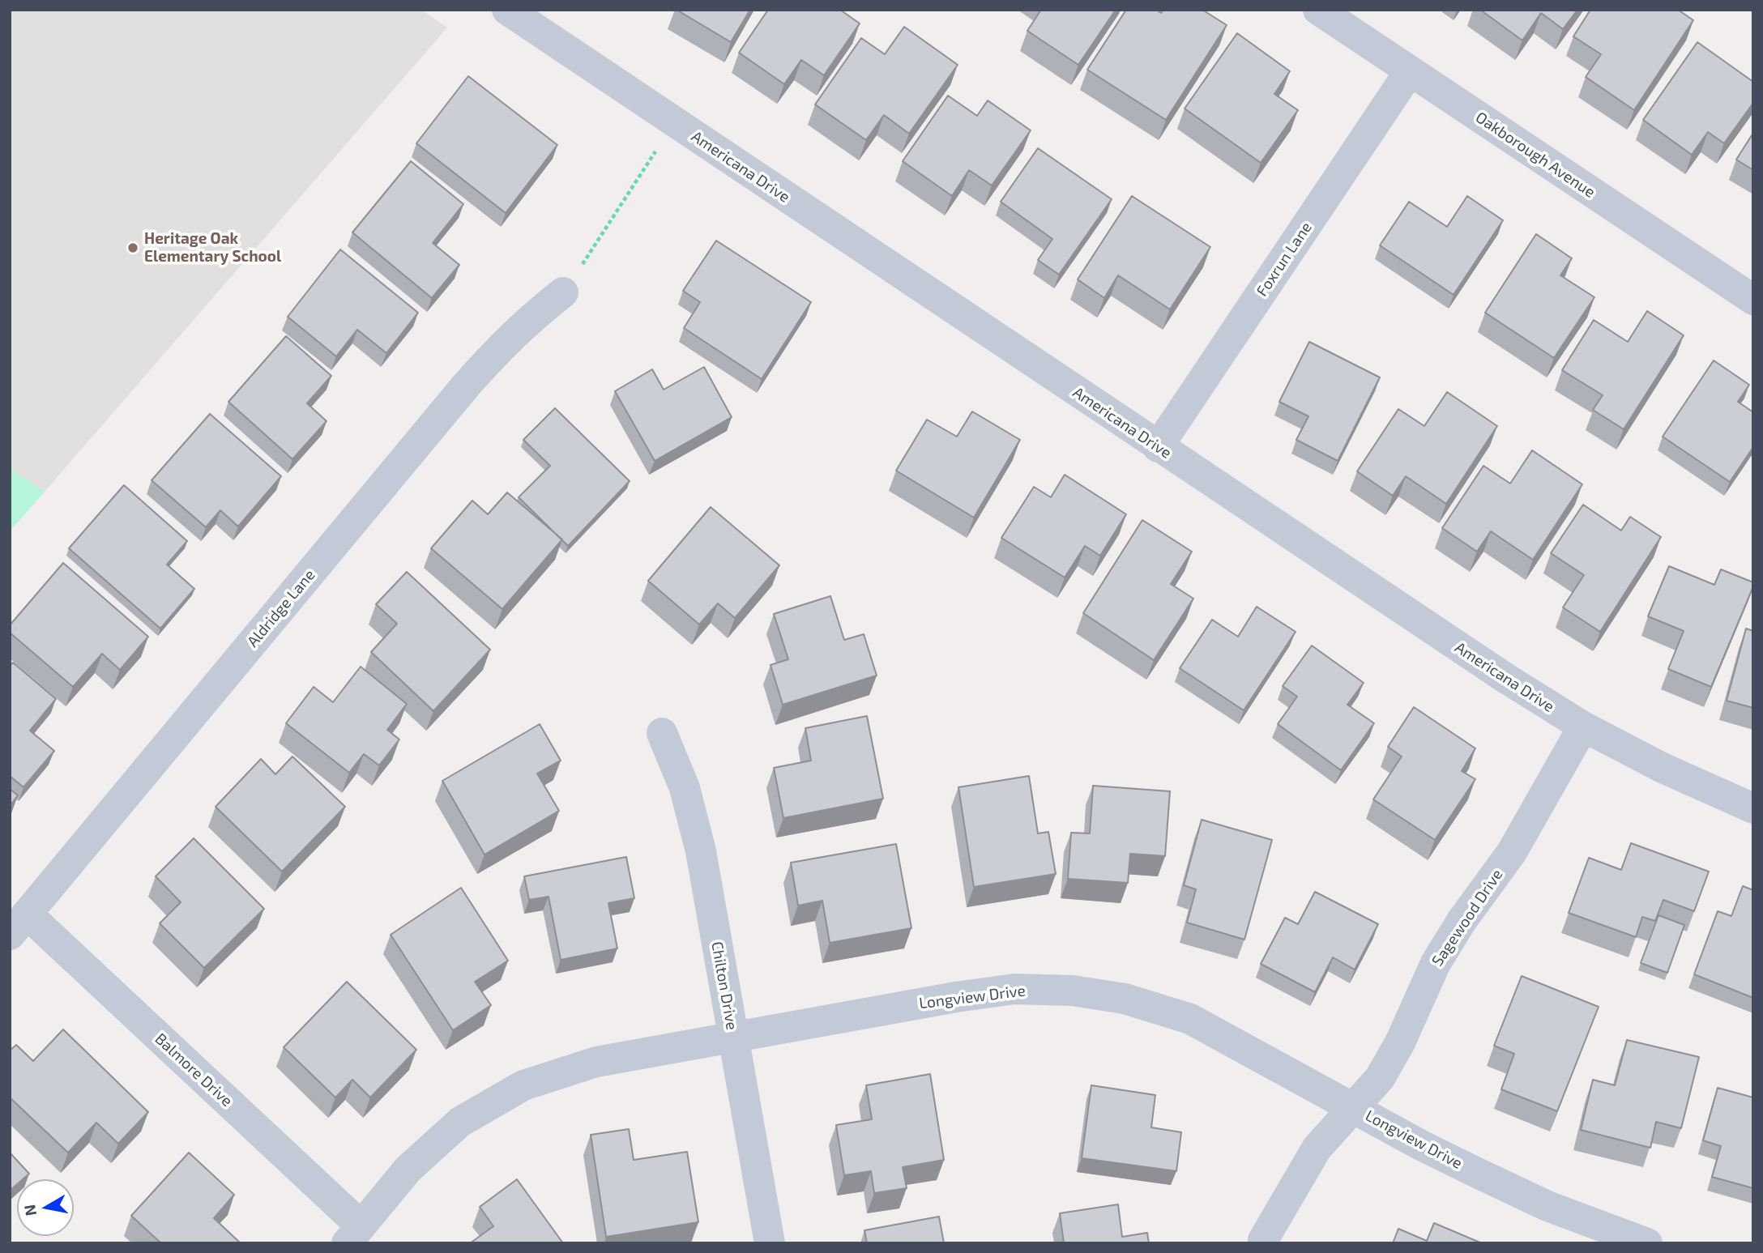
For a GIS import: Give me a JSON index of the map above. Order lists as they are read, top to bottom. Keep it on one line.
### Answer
{"streets":{"street":["Oakborough Avenue","Americana Drive","Foxrun Lane","Aldridge Lane","Sagewood Drive","Chilton Drive","Longview Drive","Balmore Drive"]},"crossings":[["Oakborough Avenue","Foxrun Lane"],["Americana Drive","Foxrun Lane"],["Americana Drive","Sagewood Drive"],["Aldridge Lane","Balmore Drive"],["Sagewood Drive","Longview Drive"],["Chilton Drive","Longview Drive"],["Longview Drive","Balmore Drive"]],"places":["Heritage Oak Elementary School"],"north":"left"}
